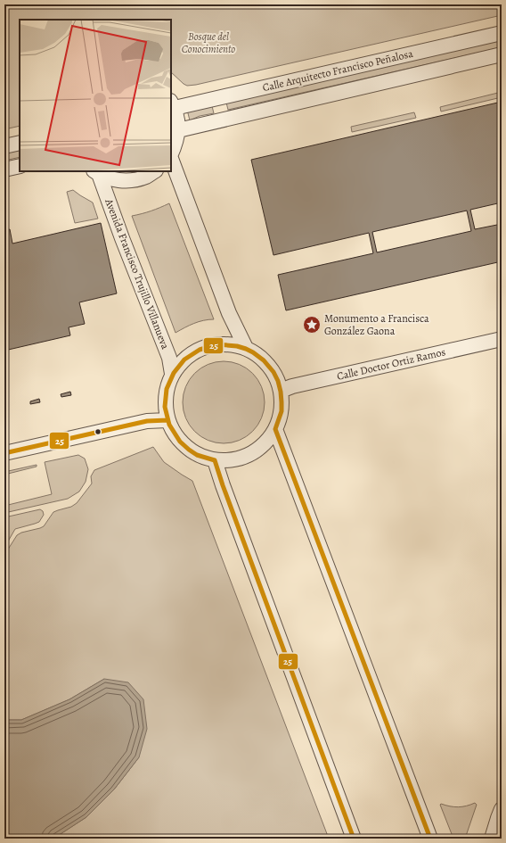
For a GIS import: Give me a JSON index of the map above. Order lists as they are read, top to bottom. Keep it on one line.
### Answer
{"streets":{"street":["Calle Arquitecto Francisco Peñalosa","Avenida Francisco Trujillo Villanueva","Calle Doctor Ortiz Ramos"]},"crossings":[["Avenida Francisco Trujillo Villanueva","Calle Doctor Ortiz Ramos"]],"parks":["Bosque del Conocimiento"],"places":{"place":["Monumento a Francisca González Gaona"]},"lines":["transit line 25"]}
